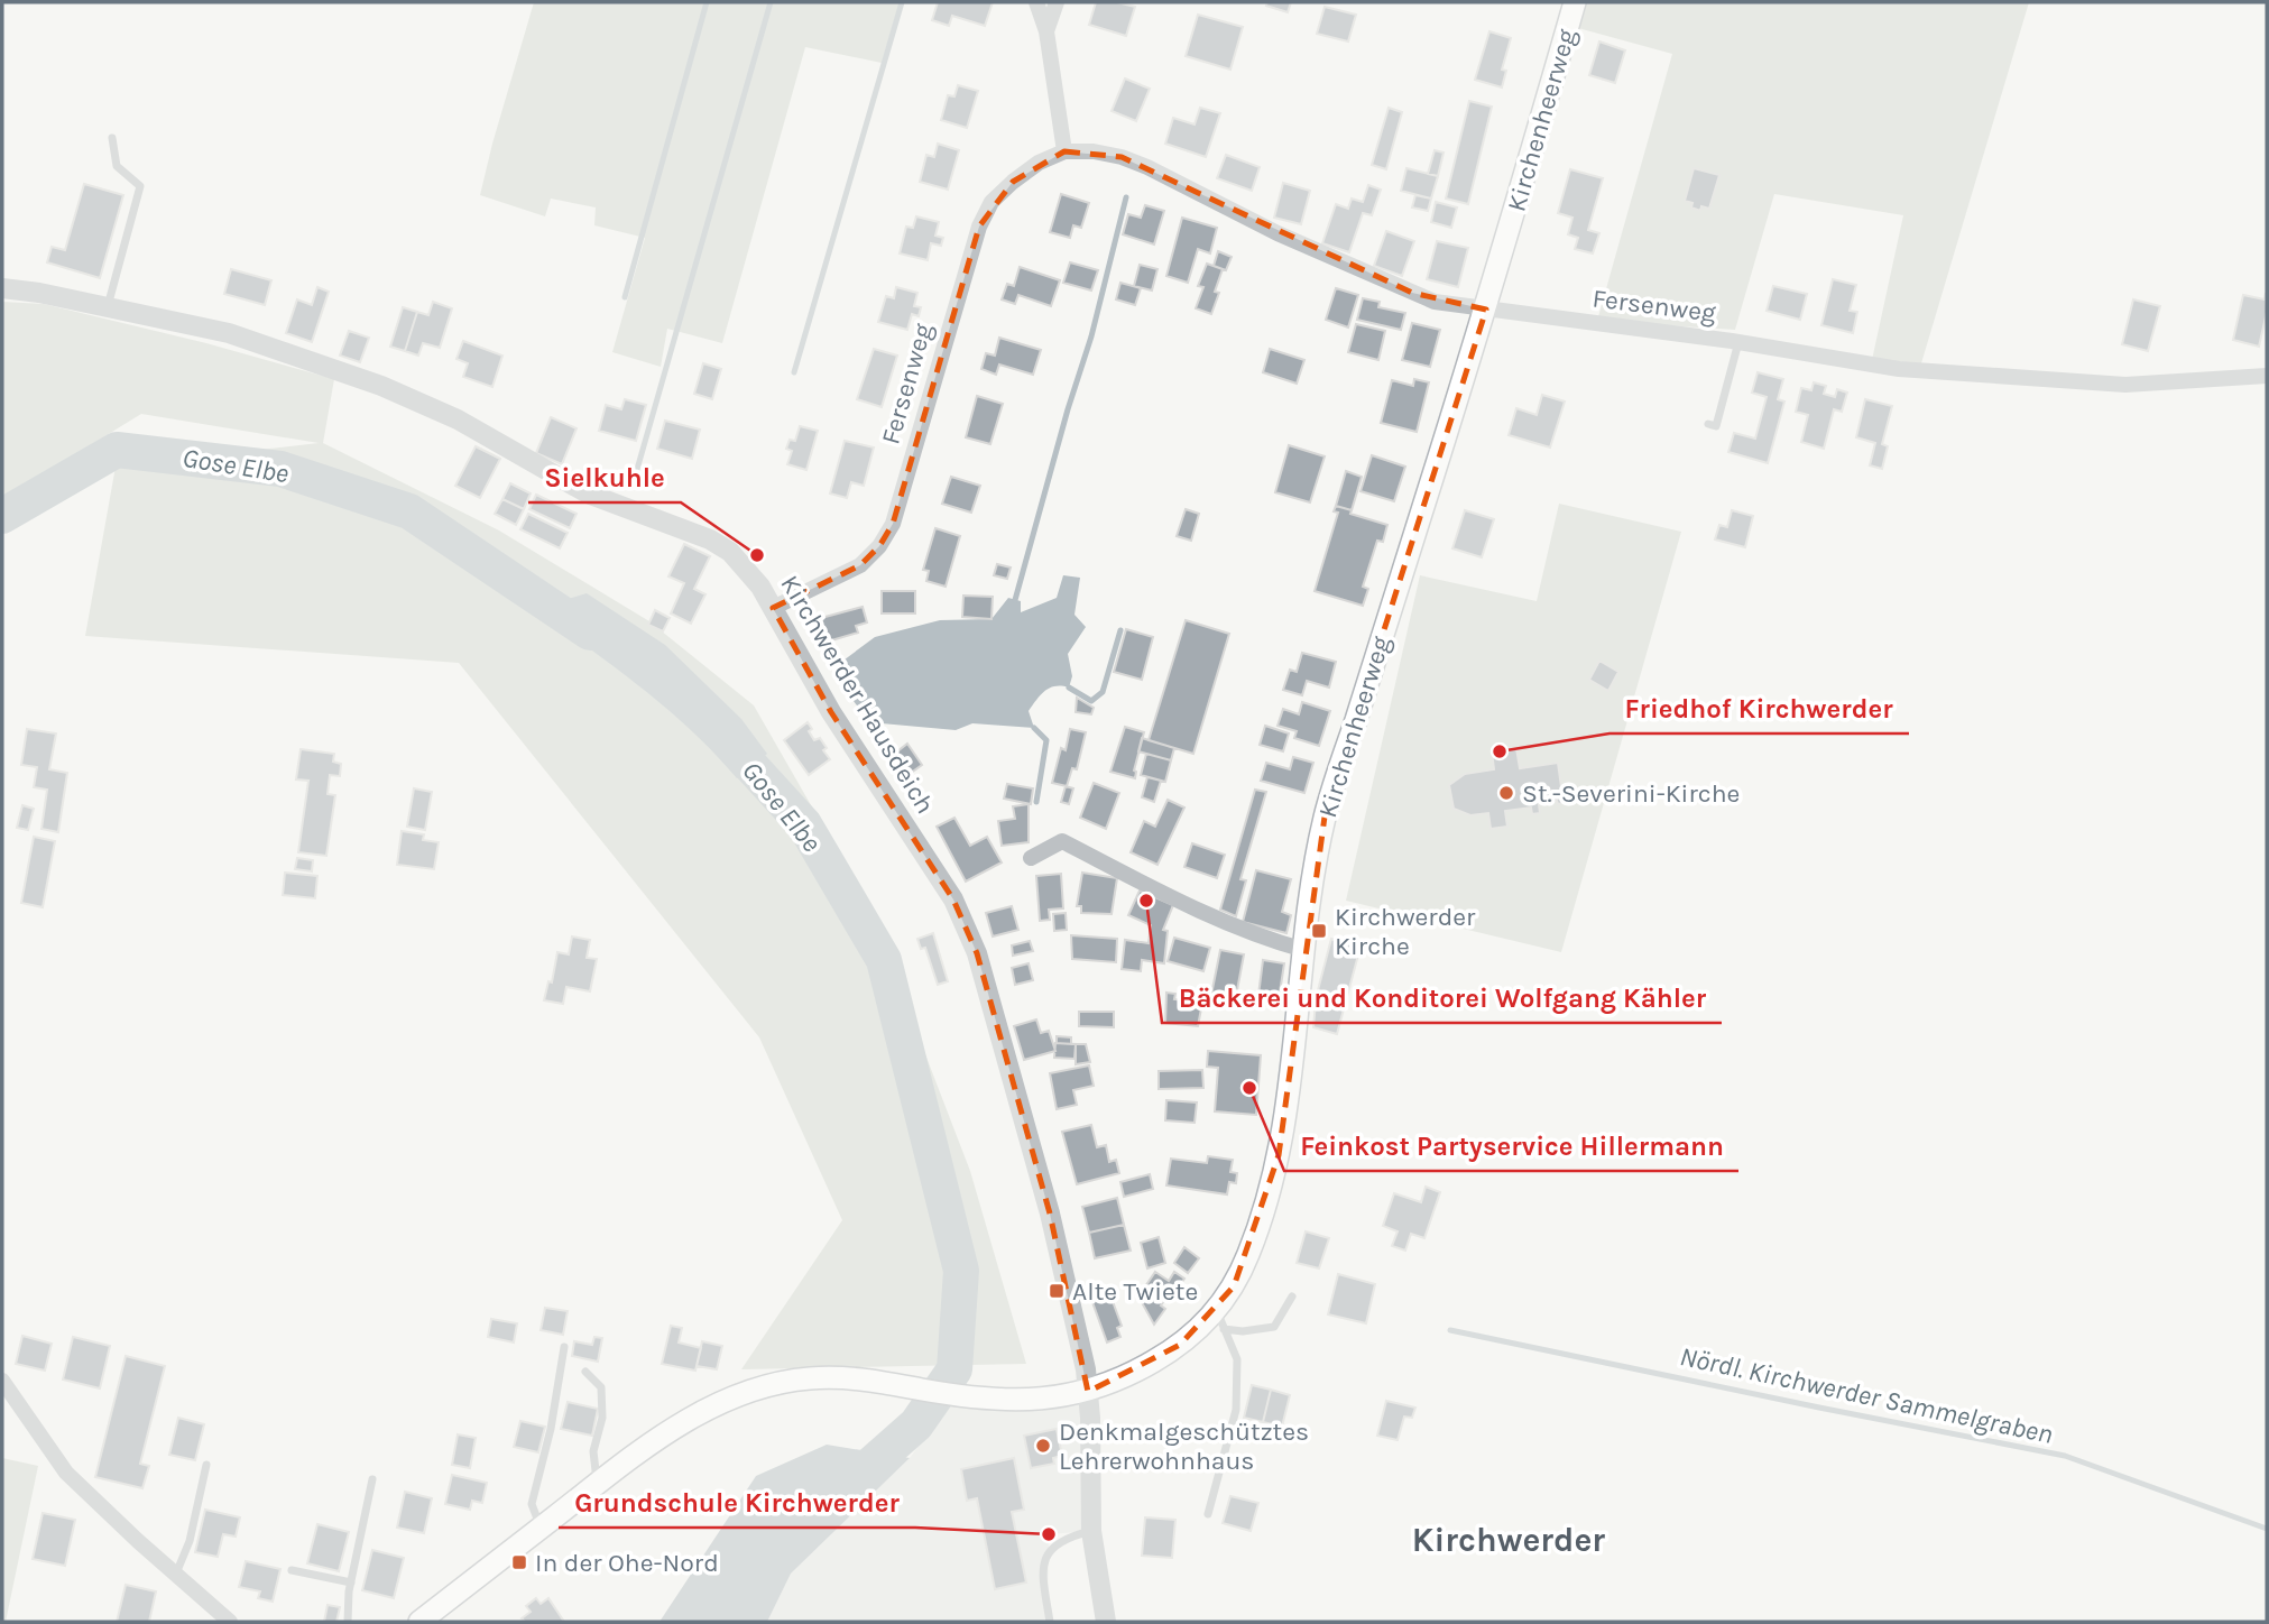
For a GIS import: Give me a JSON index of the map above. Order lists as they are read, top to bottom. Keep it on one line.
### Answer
{"streets":{"main road":["Kirchenheerweg"],"street":["Fersenweg","Kirchwerder Hausdeich"]},"crossings":[["Kirchenheerweg","Fersenweg"],["Kirchenheerweg","Kirchwerder Hausdeich"],["Fersenweg","Kirchwerder Hausdeich"]],"districts":["Kirchwerder"],"water":["Gose Elbe","Nördl. Kirchwerder Sammelgraben"],"places":{"other":["Sielkuhle","Friedhof Kirchwerder","St.-Severini-Kirche","Bäckerei und Konditorei Wolfgang Kähler","Feinkost Partyservice Hillermann","Denkmalgeschütztes Lehrerwohnhaus","Grundschule Kirchwerder"],"transit":["Kirchwerder Kirche","Alte Twiete","In der Ohe-Nord"]}}
